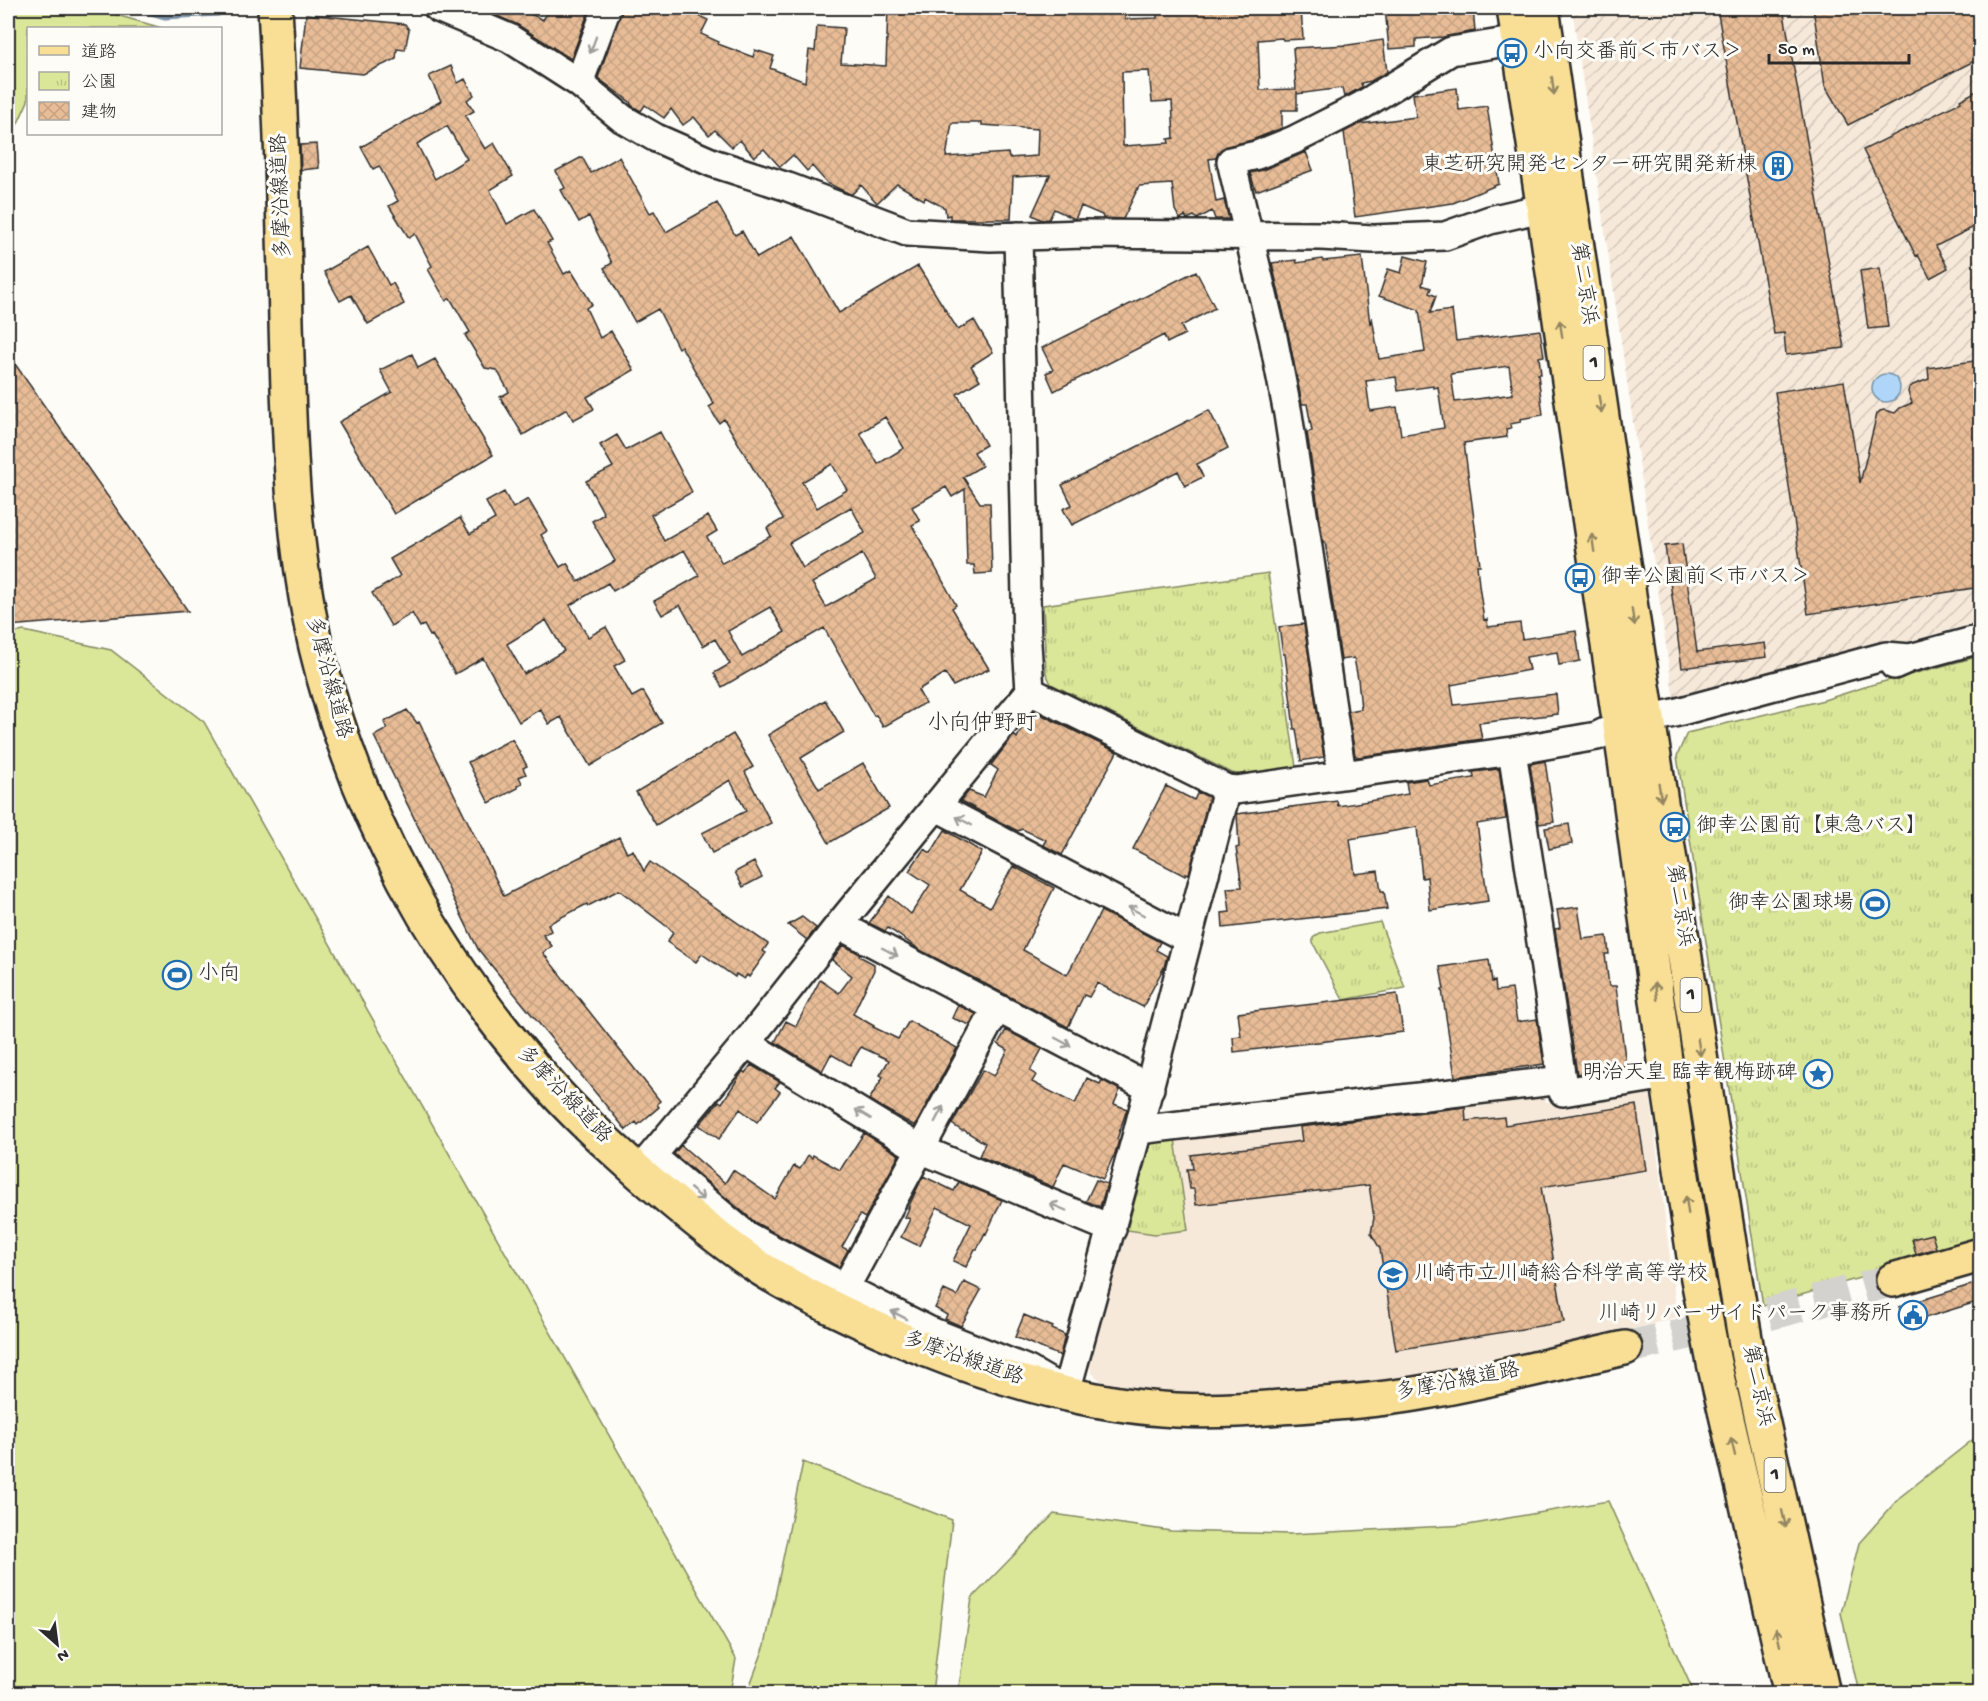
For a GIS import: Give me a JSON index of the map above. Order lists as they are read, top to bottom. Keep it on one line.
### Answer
{"streets":{"main road":["多摩沿線道路","第二京浜","1"]},"districts":["小向仲野町"],"places":{"bus stop":["小向交番前＜市バス＞","御幸公園前＜市バス＞","御幸公園前【東急バス】"],"building":["東芝研究開発センター研究開発新棟"],"sports":["御幸公園球場","小向"],"place":["明治天皇 臨幸観梅跡碑"],"school or university":["川崎市立川崎総合科学高等学校"],"public building":["川崎リバーサイドパーク事務所"]},"legend":["道路","公園","建物"],"scale_bar":"50 m","north":"bottom right"}
